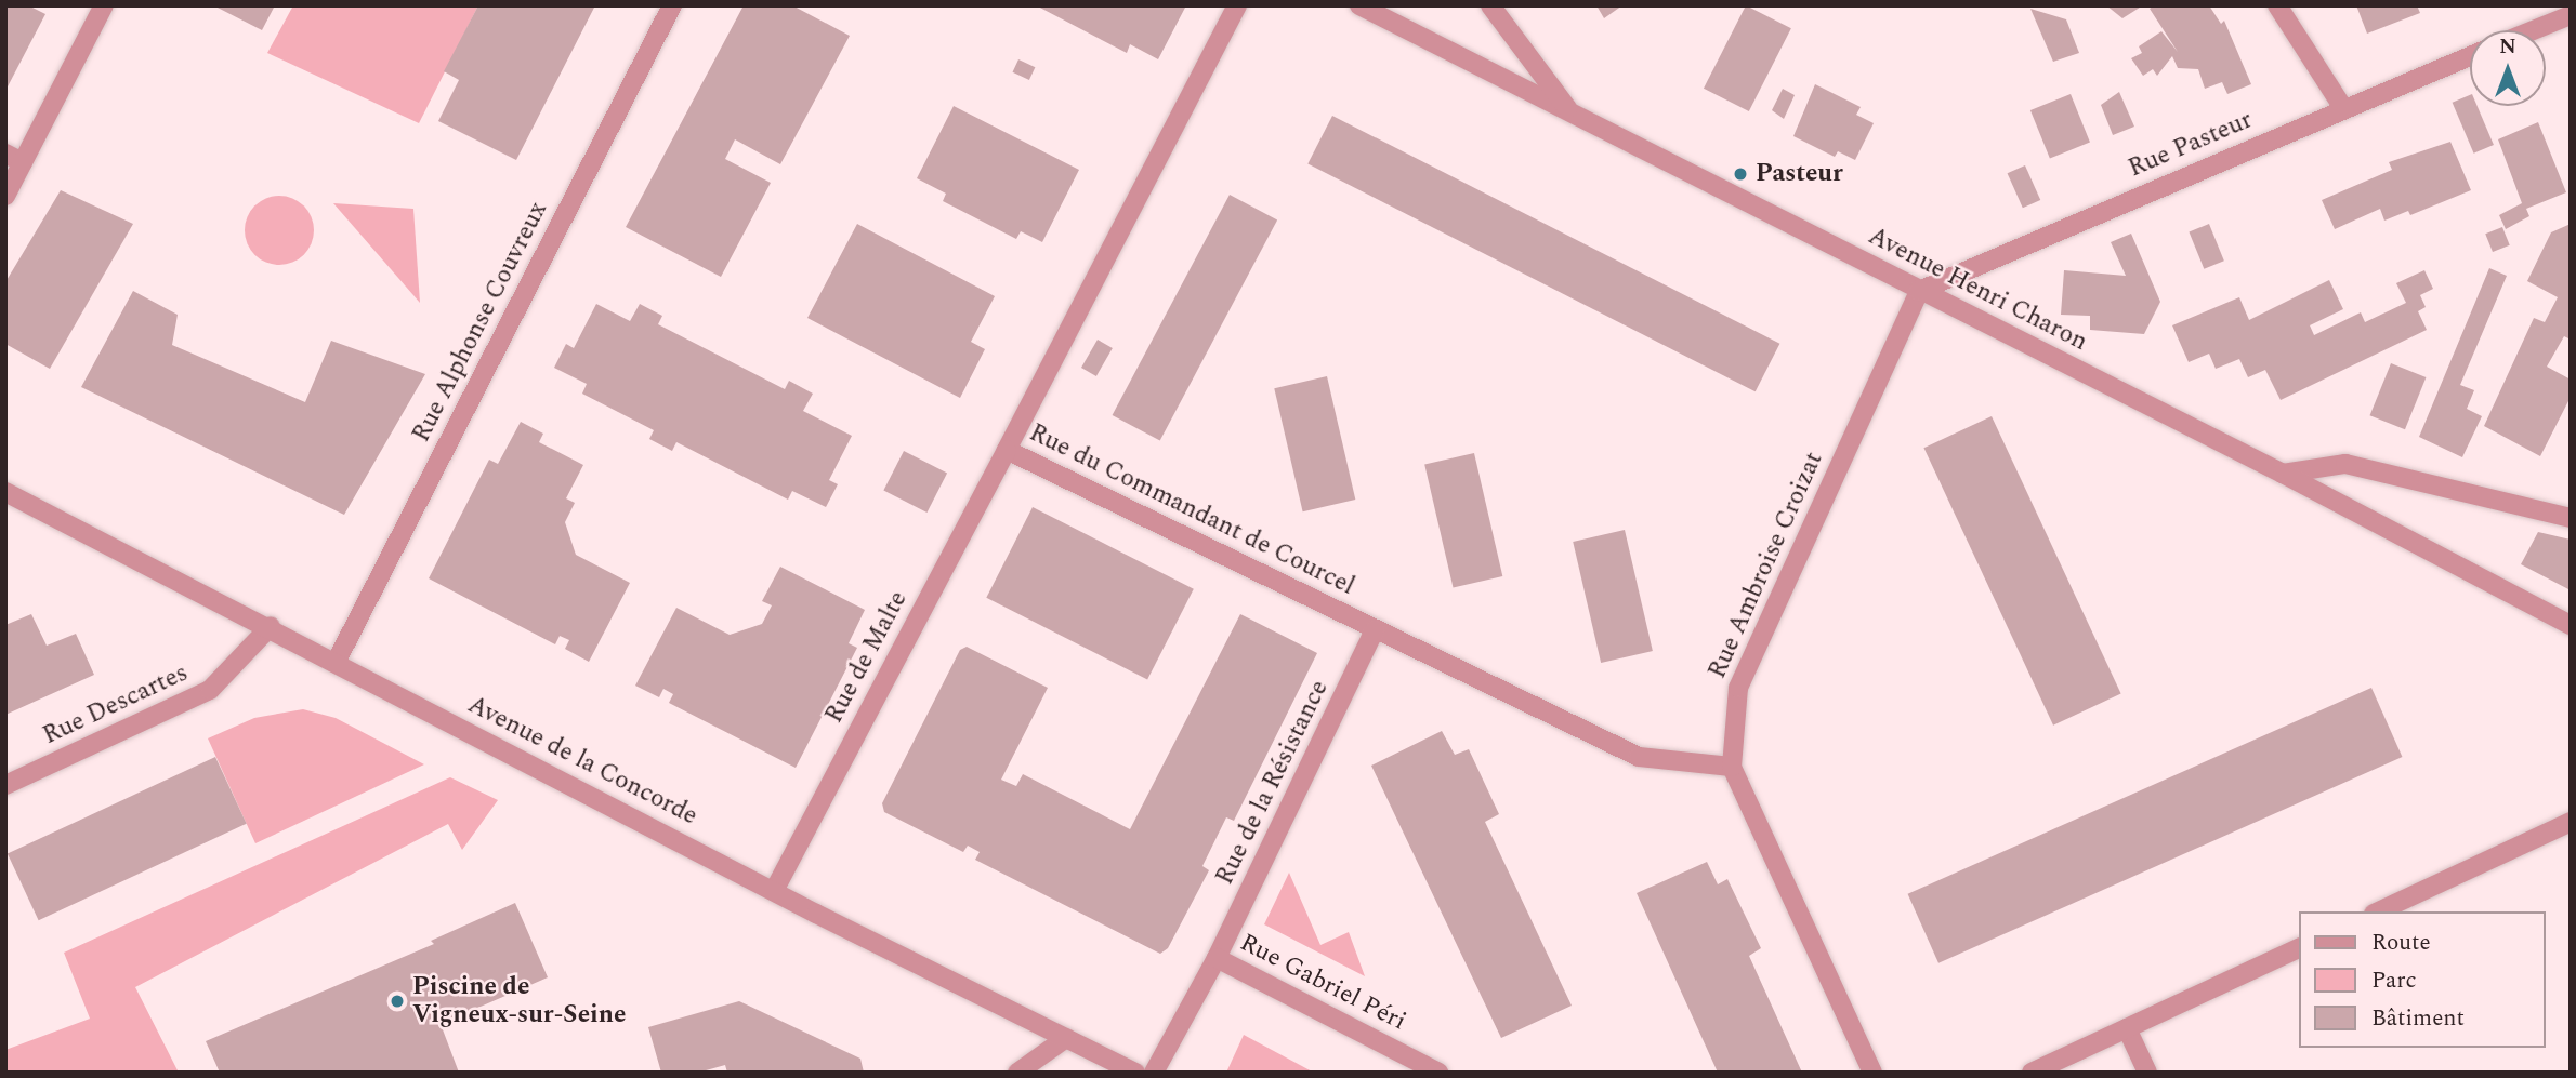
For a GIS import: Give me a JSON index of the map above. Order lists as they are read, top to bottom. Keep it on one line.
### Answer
{"streets":{"street":["Rue Pasteur","Avenue Henri Charon","Rue Alphonse Couvreux","Rue du Commandant de Courcel","Rue Ambroise Croizat","Rue de Malte","Rue Descartes","Avenue de la Concorde","Rue de la Résistance","Rue Gabriel Péri"]},"crossings":[["Rue Pasteur","Avenue Henri Charon"],["Rue Pasteur","Rue Ambroise Croizat"],["Avenue Henri Charon","Rue Ambroise Croizat"],["Rue Alphonse Couvreux","Avenue de la Concorde"],["Rue du Commandant de Courcel","Rue Ambroise Croizat"],["Rue du Commandant de Courcel","Rue de Malte"],["Rue du Commandant de Courcel","Rue de la Résistance"],["Rue de Malte","Avenue de la Concorde"],["Rue Descartes","Avenue de la Concorde"],["Rue de la Résistance","Rue Gabriel Péri"]],"places":["Pasteur","Piscine de Vigneux-sur-Seine"],"legend":["Route","Parc","Bâtiment"],"north":"top"}
